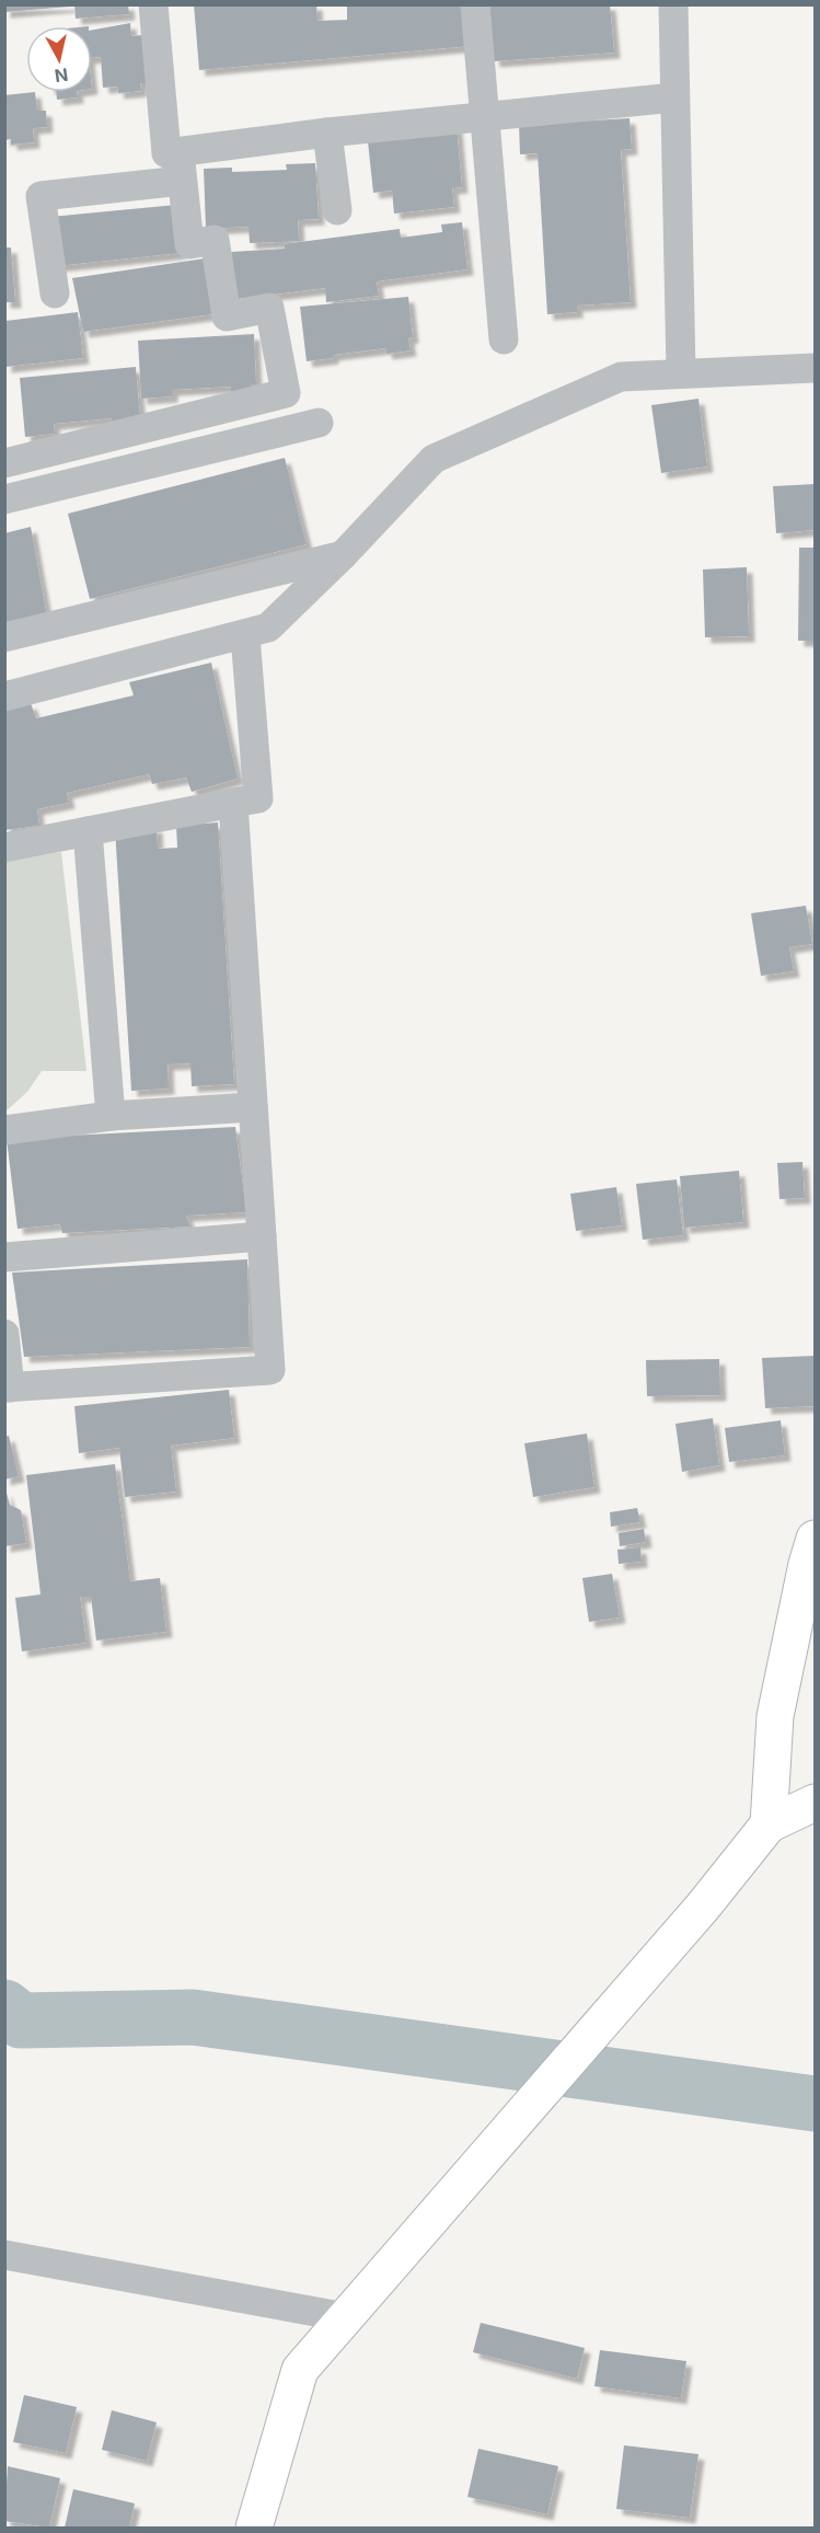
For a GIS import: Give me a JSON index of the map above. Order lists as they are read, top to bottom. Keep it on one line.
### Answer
{"north":"bottom"}
